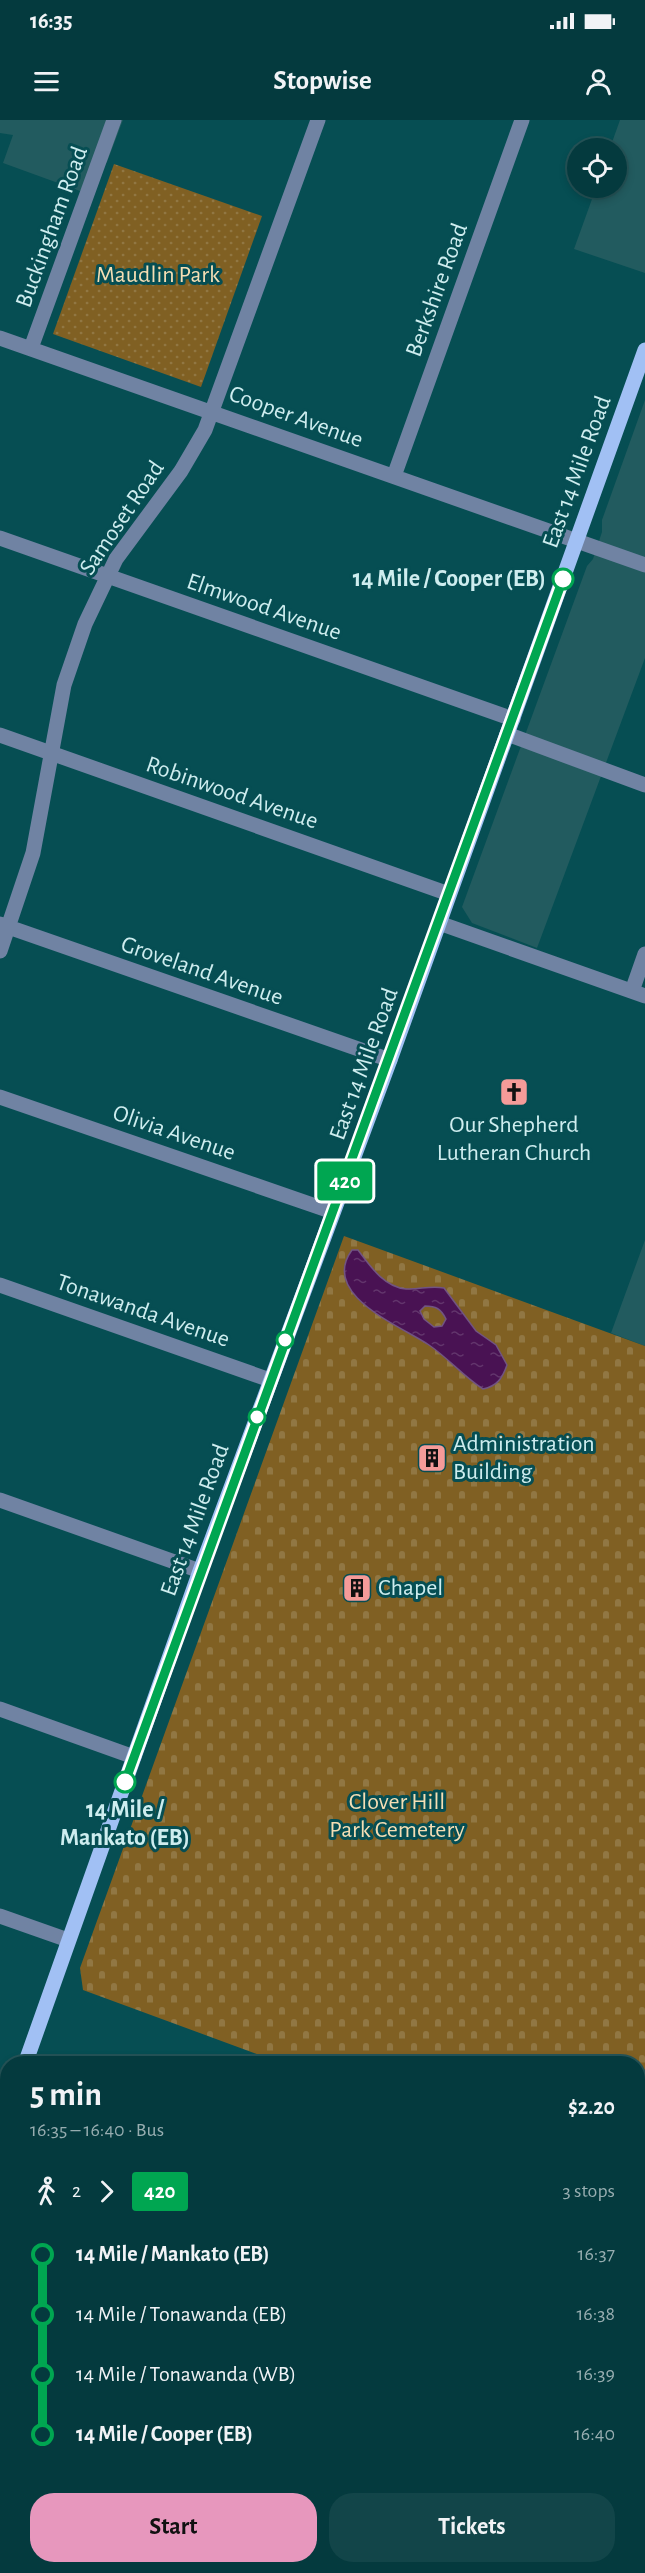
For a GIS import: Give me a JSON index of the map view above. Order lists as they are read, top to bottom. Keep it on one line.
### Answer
{"streets":{"main road":["East 14 Mile Road"],"street":["Buckingham Road","Berkshire Road","Cooper Avenue","Samoset Road","Elmwood Avenue","Robinwood Avenue","Groveland Avenue","Olivia Avenue","Tonawanda Avenue"]},"crossings":[["Buckingham Road","Cooper Avenue"],["Berkshire Road","Cooper Avenue"],["Cooper Avenue","East 14 Mile Road"],["Cooper Avenue","Samoset Road"],["East 14 Mile Road","Elmwood Avenue"],["East 14 Mile Road","Robinwood Avenue"],["East 14 Mile Road","Groveland Avenue"],["East 14 Mile Road","Olivia Avenue"],["East 14 Mile Road","Tonawanda Avenue"],["Samoset Road","Elmwood Avenue"],["Samoset Road","Robinwood Avenue"],["Samoset Road","Groveland Avenue"]],"parks":["Maudlin Park","Clover Hill Park Cemetery"],"places":{"other":["14 Mile / Cooper (EB)","14 Mile / Mankato (EB)"],"church":["Our Shepherd Lutheran Church"],"building":["Administration Building","Chapel"]},"lines":["bus line 420"],"page":{"status":"16:35","header":"Stopwise","on_map":"420","heading":["5 min","16:35 – 16:40 · Bus","$2.20"],"legs":["2","420","3 stops"],"list":[{"name":"14 Mile / Mankato (EB)","value":"16:37"},{"name":"14 Mile / Tonawanda (EB)","value":"16:38"},{"name":"14 Mile / Tonawanda (WB)","value":"16:39"},{"name":"14 Mile / Cooper (EB)","value":"16:40"}],"buttons":["Start","Tickets"]}}
